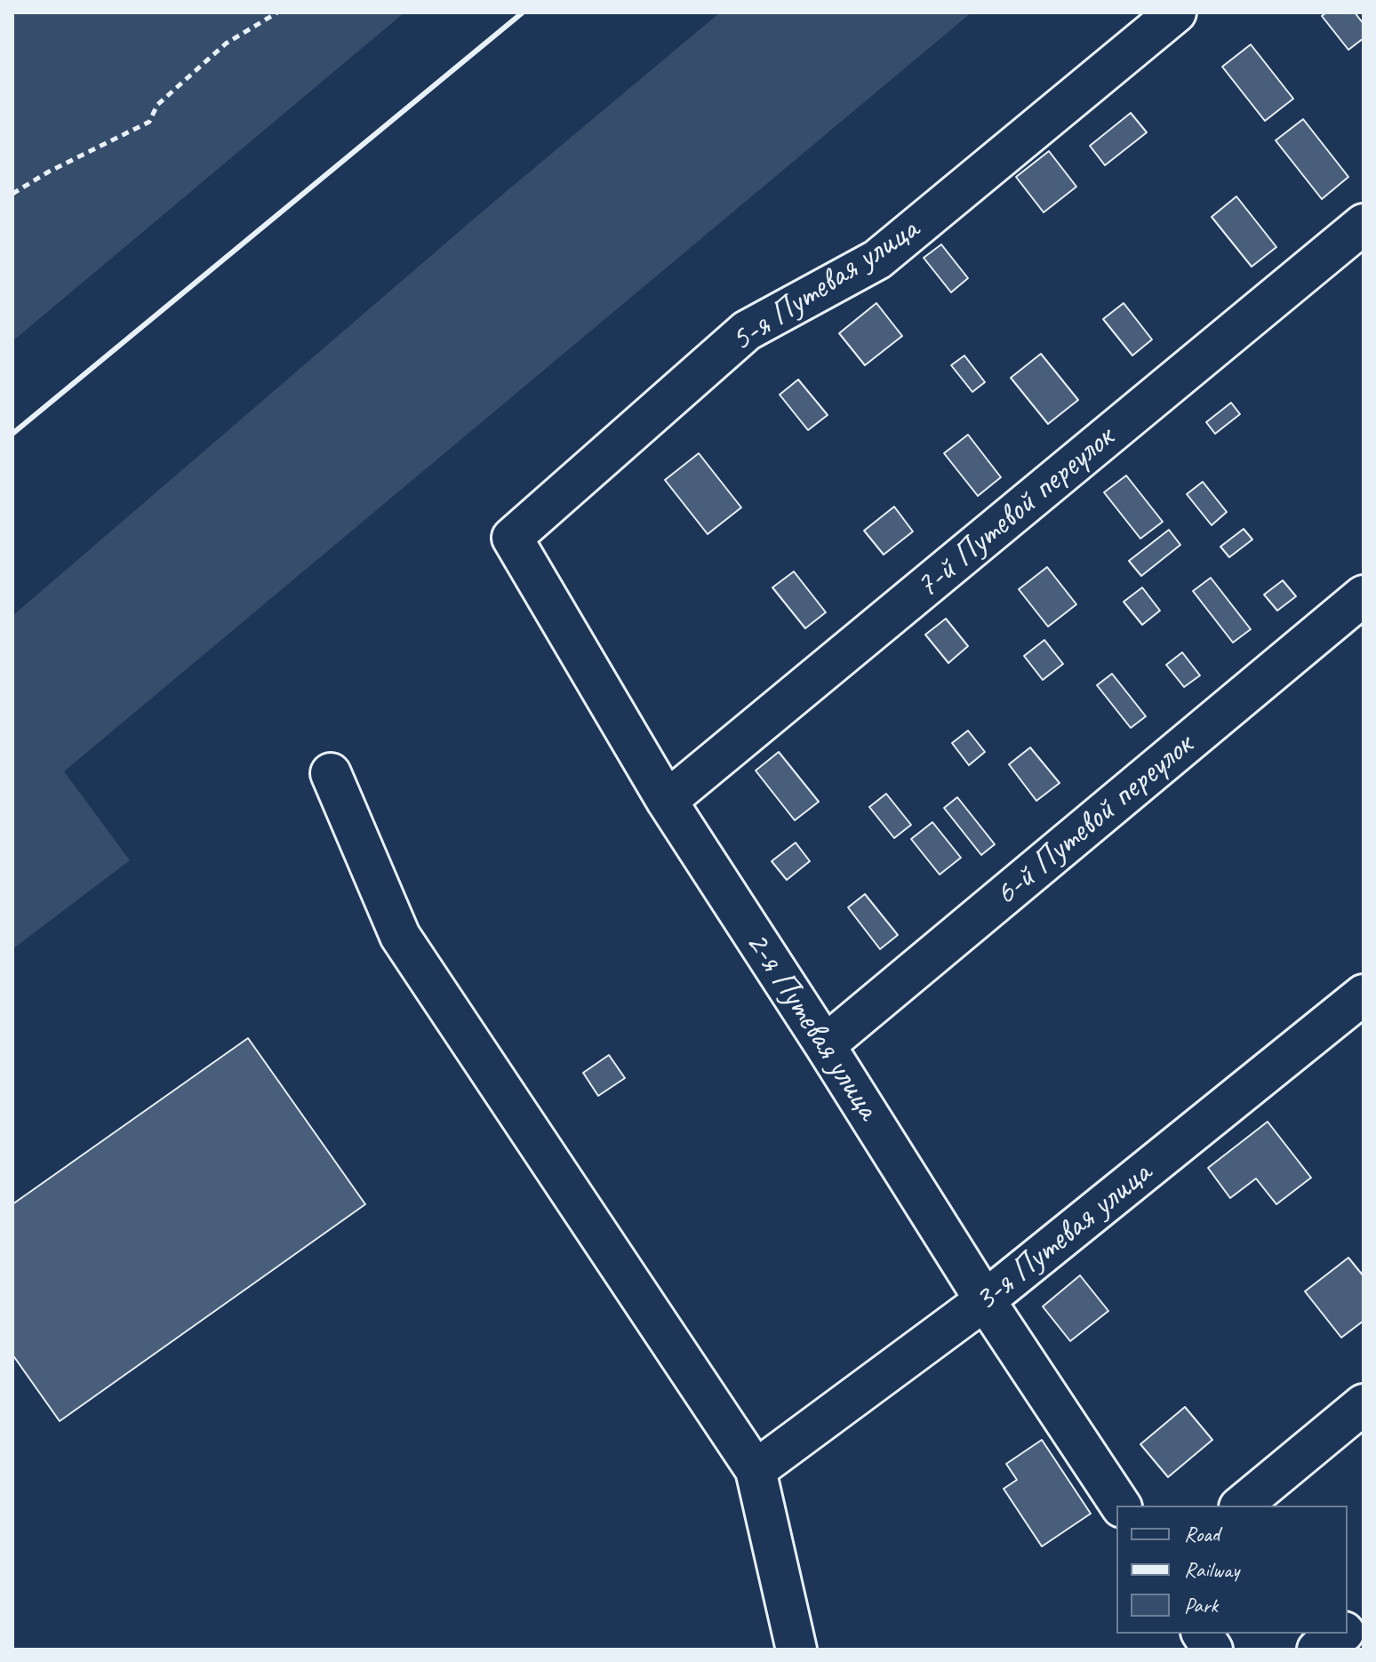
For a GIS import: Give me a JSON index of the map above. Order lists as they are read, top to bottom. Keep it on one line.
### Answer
{"streets":{"street":["5-я Путевая улица","7-й Путевой переулок","6-й Путевой переулок","2-я Путевая улица","3-я Путевая улица"]},"crossings":[["5-я Путевая улица","2-я Путевая улица"],["7-й Путевой переулок","2-я Путевая улица"],["6-й Путевой переулок","2-я Путевая улица"],["2-я Путевая улица","3-я Путевая улица"]],"legend":["Road","Railway","Park"]}
